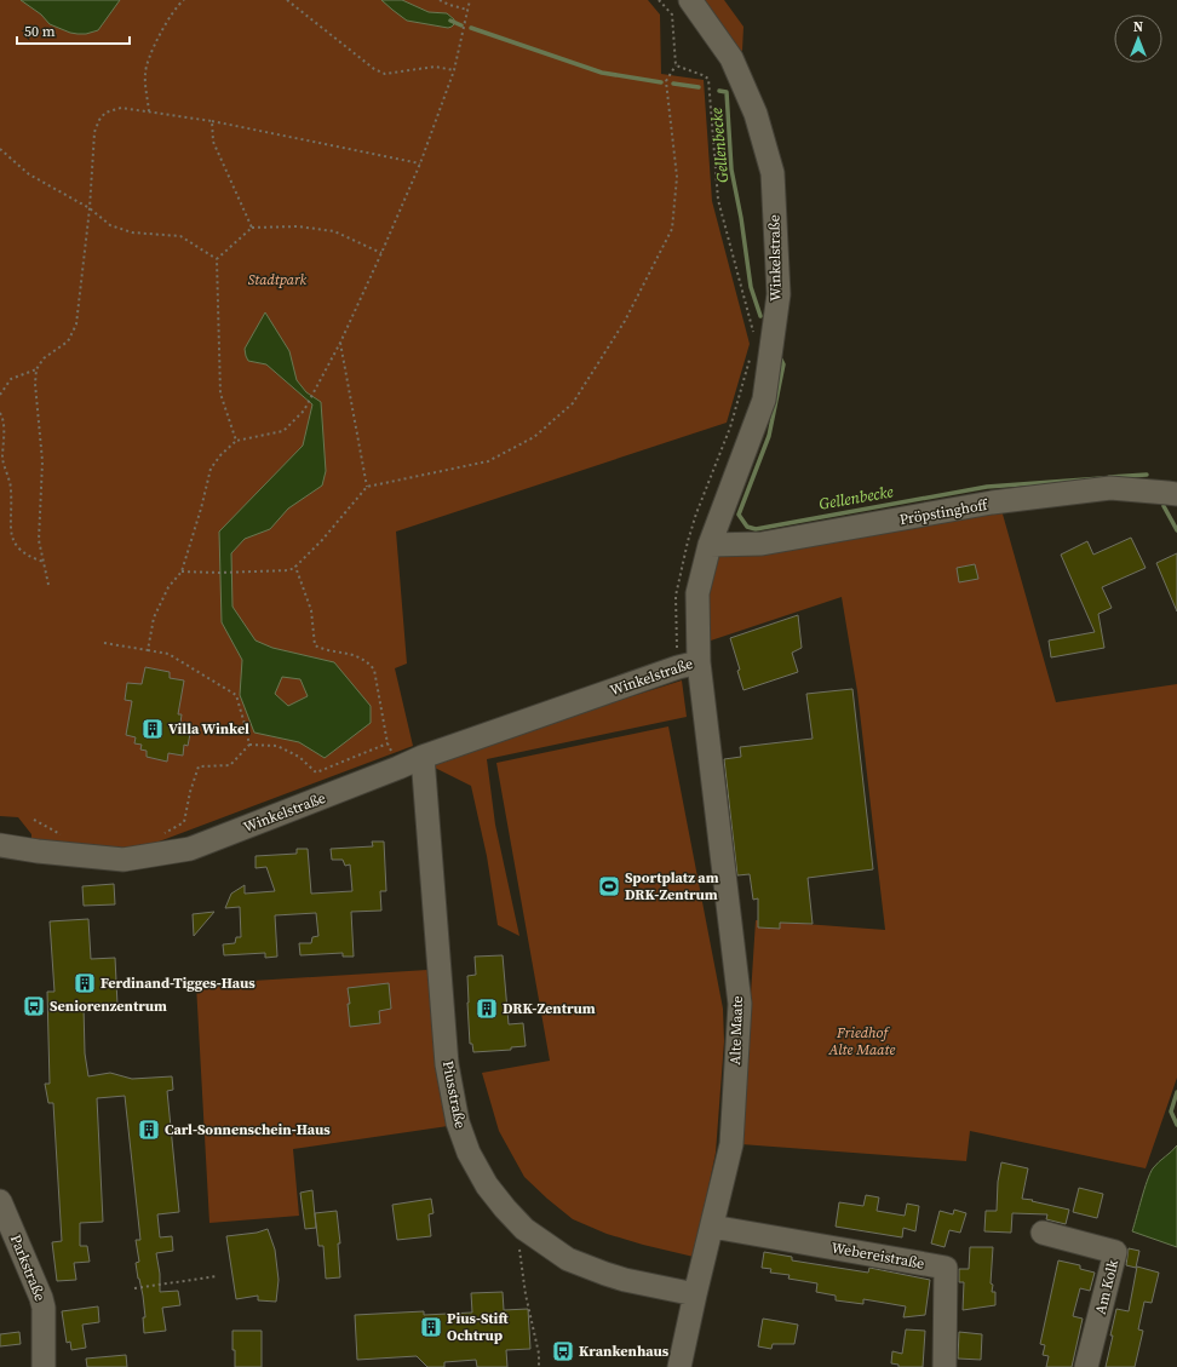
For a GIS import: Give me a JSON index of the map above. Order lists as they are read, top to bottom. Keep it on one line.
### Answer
{"streets":{"street":["Winkelstraße","Pröpstinghoff","Alte Maate","Piusstraße","Webereistraße","Parkstraße","Am Kolk"]},"crossings":[["Winkelstraße","Pröpstinghoff"],["Winkelstraße","Alte Maate"],["Winkelstraße","Piusstraße"],["Alte Maate","Piusstraße"],["Alte Maate","Webereistraße"]],"water":["Gellenbecke"],"parks":["Stadtpark","Friedhof Alte Maate"],"places":{"building":["Villa Winkel","Ferdinand-Tigges-Haus","DRK-Zentrum","Carl-Sonnenschein-Haus","Pius-Stift Ochtrup"],"sports":["Sportplatz am DRK-Zentrum"],"bus stop":["Seniorenzentrum","Krankenhaus"]},"scale_bar":"50 m","north":"top"}
